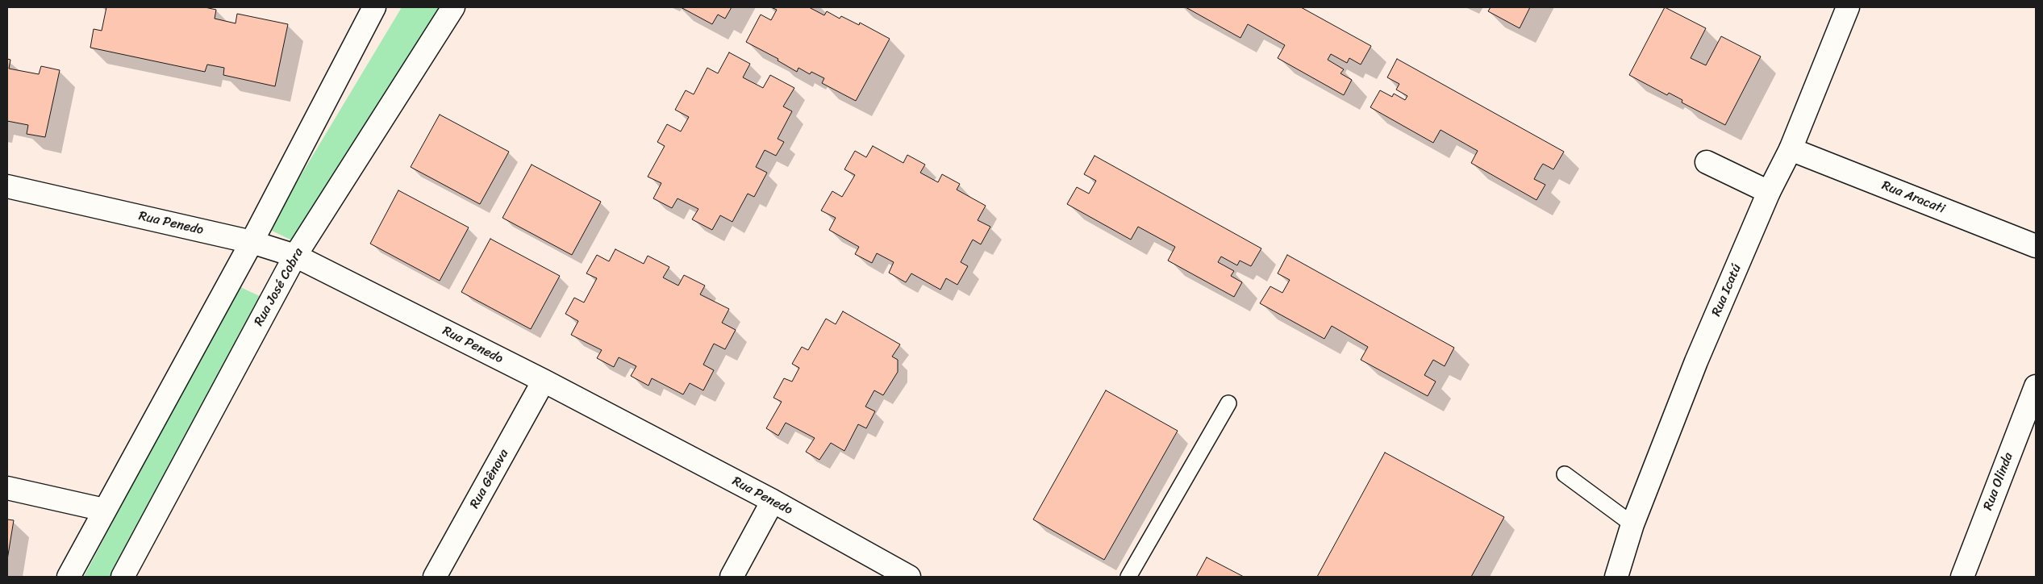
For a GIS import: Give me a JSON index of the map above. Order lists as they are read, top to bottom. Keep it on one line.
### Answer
{"streets":{"street":["Rua Aracati","Rua Penedo","Rua José Cobra","Rua Icatú","Rua Gênova","Rua Olinda"]},"crossings":[["Rua Aracati","Rua Icatú"],["Rua Penedo","Rua José Cobra"],["Rua Penedo","Rua Gênova"]]}
